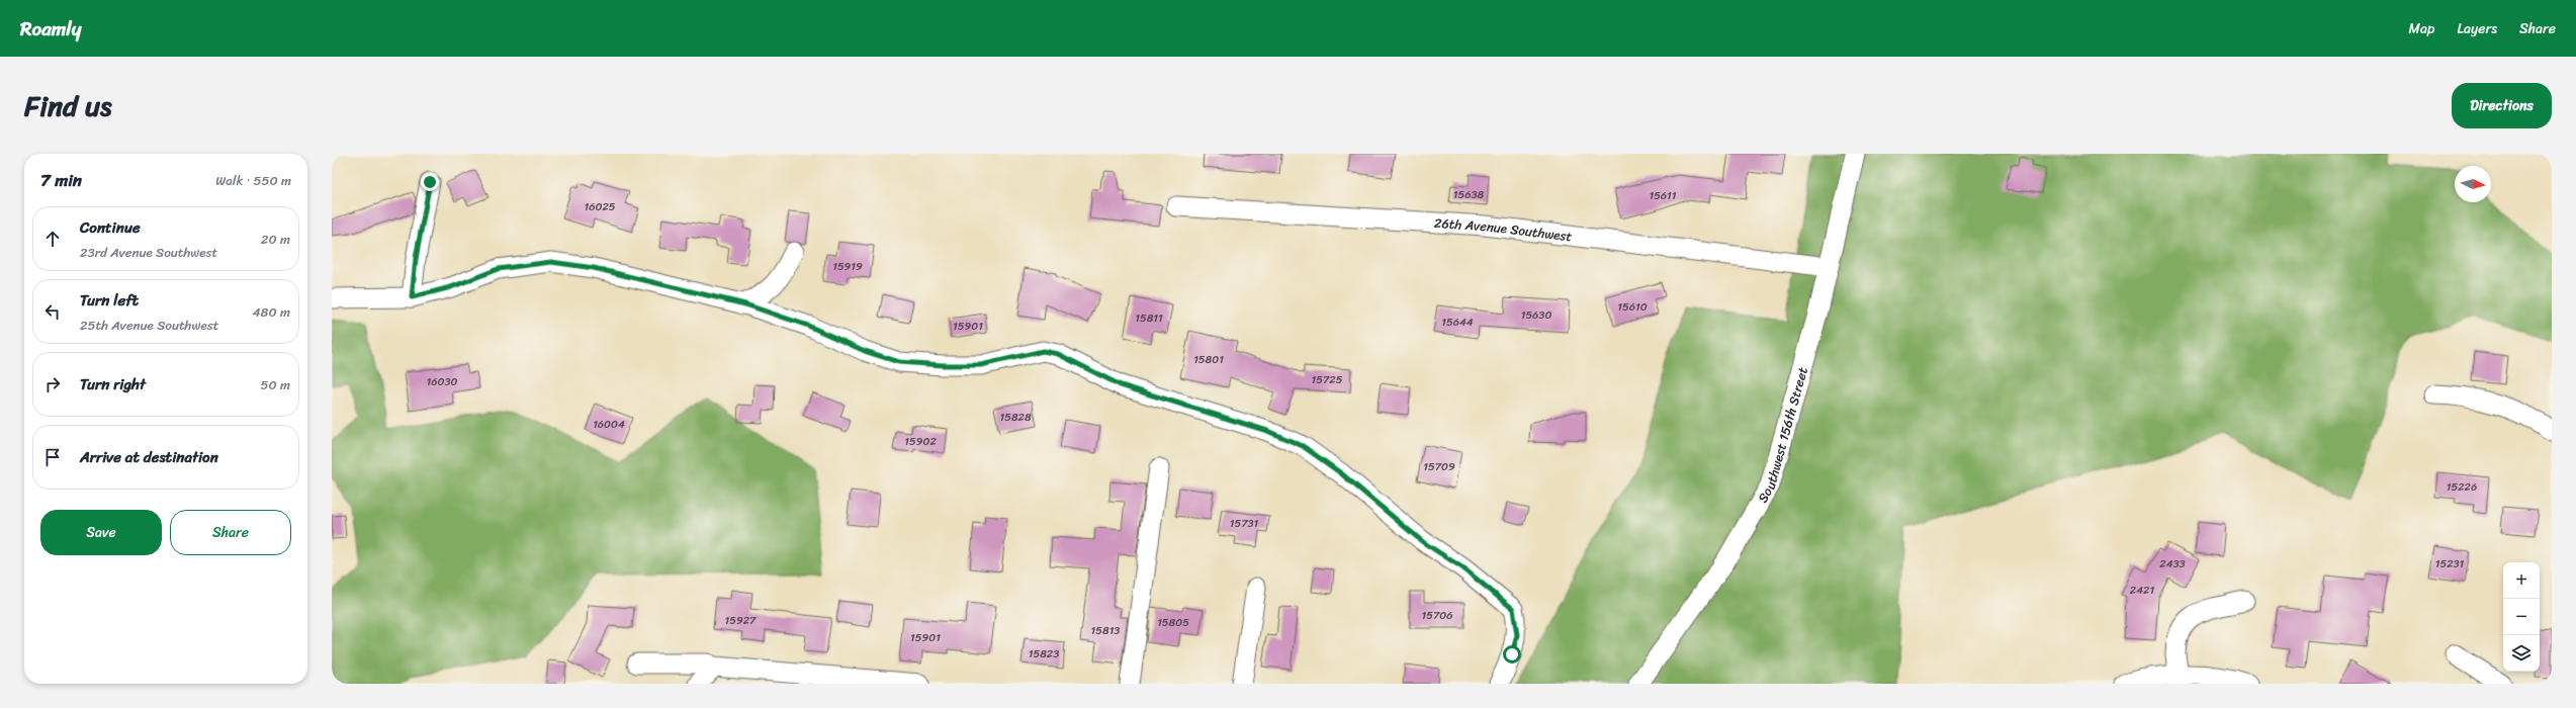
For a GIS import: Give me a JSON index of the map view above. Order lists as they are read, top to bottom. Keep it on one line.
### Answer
{"streets":{"street":["26th Avenue Southwest","Southwest 156th Street"]},"crossings":[["26th Avenue Southwest","Southwest 156th Street"]],"house_numbers":["15638","15611","16025","15919","15610","15630","15811","15644","15901","15801","15725","16030","15828","16004","15902","15709","15226","15731","2433","15231","2421","15706","15927","15805","15813","15901","15823"],"north":"right","page":{"header":"Roamly","nav":["Map","Layers","Share"],"title":"Find us","buttons":["Directions",["Save","Share"]],"heading":["7 min","Walk · 550 m"],"list":[["Continue","23rd Avenue Southwest","20 m"],["Turn left","25th Avenue Southwest","480 m"],["Turn right","50 m"],"Arrive at destination"],"map_buttons":["+","−"]}}
